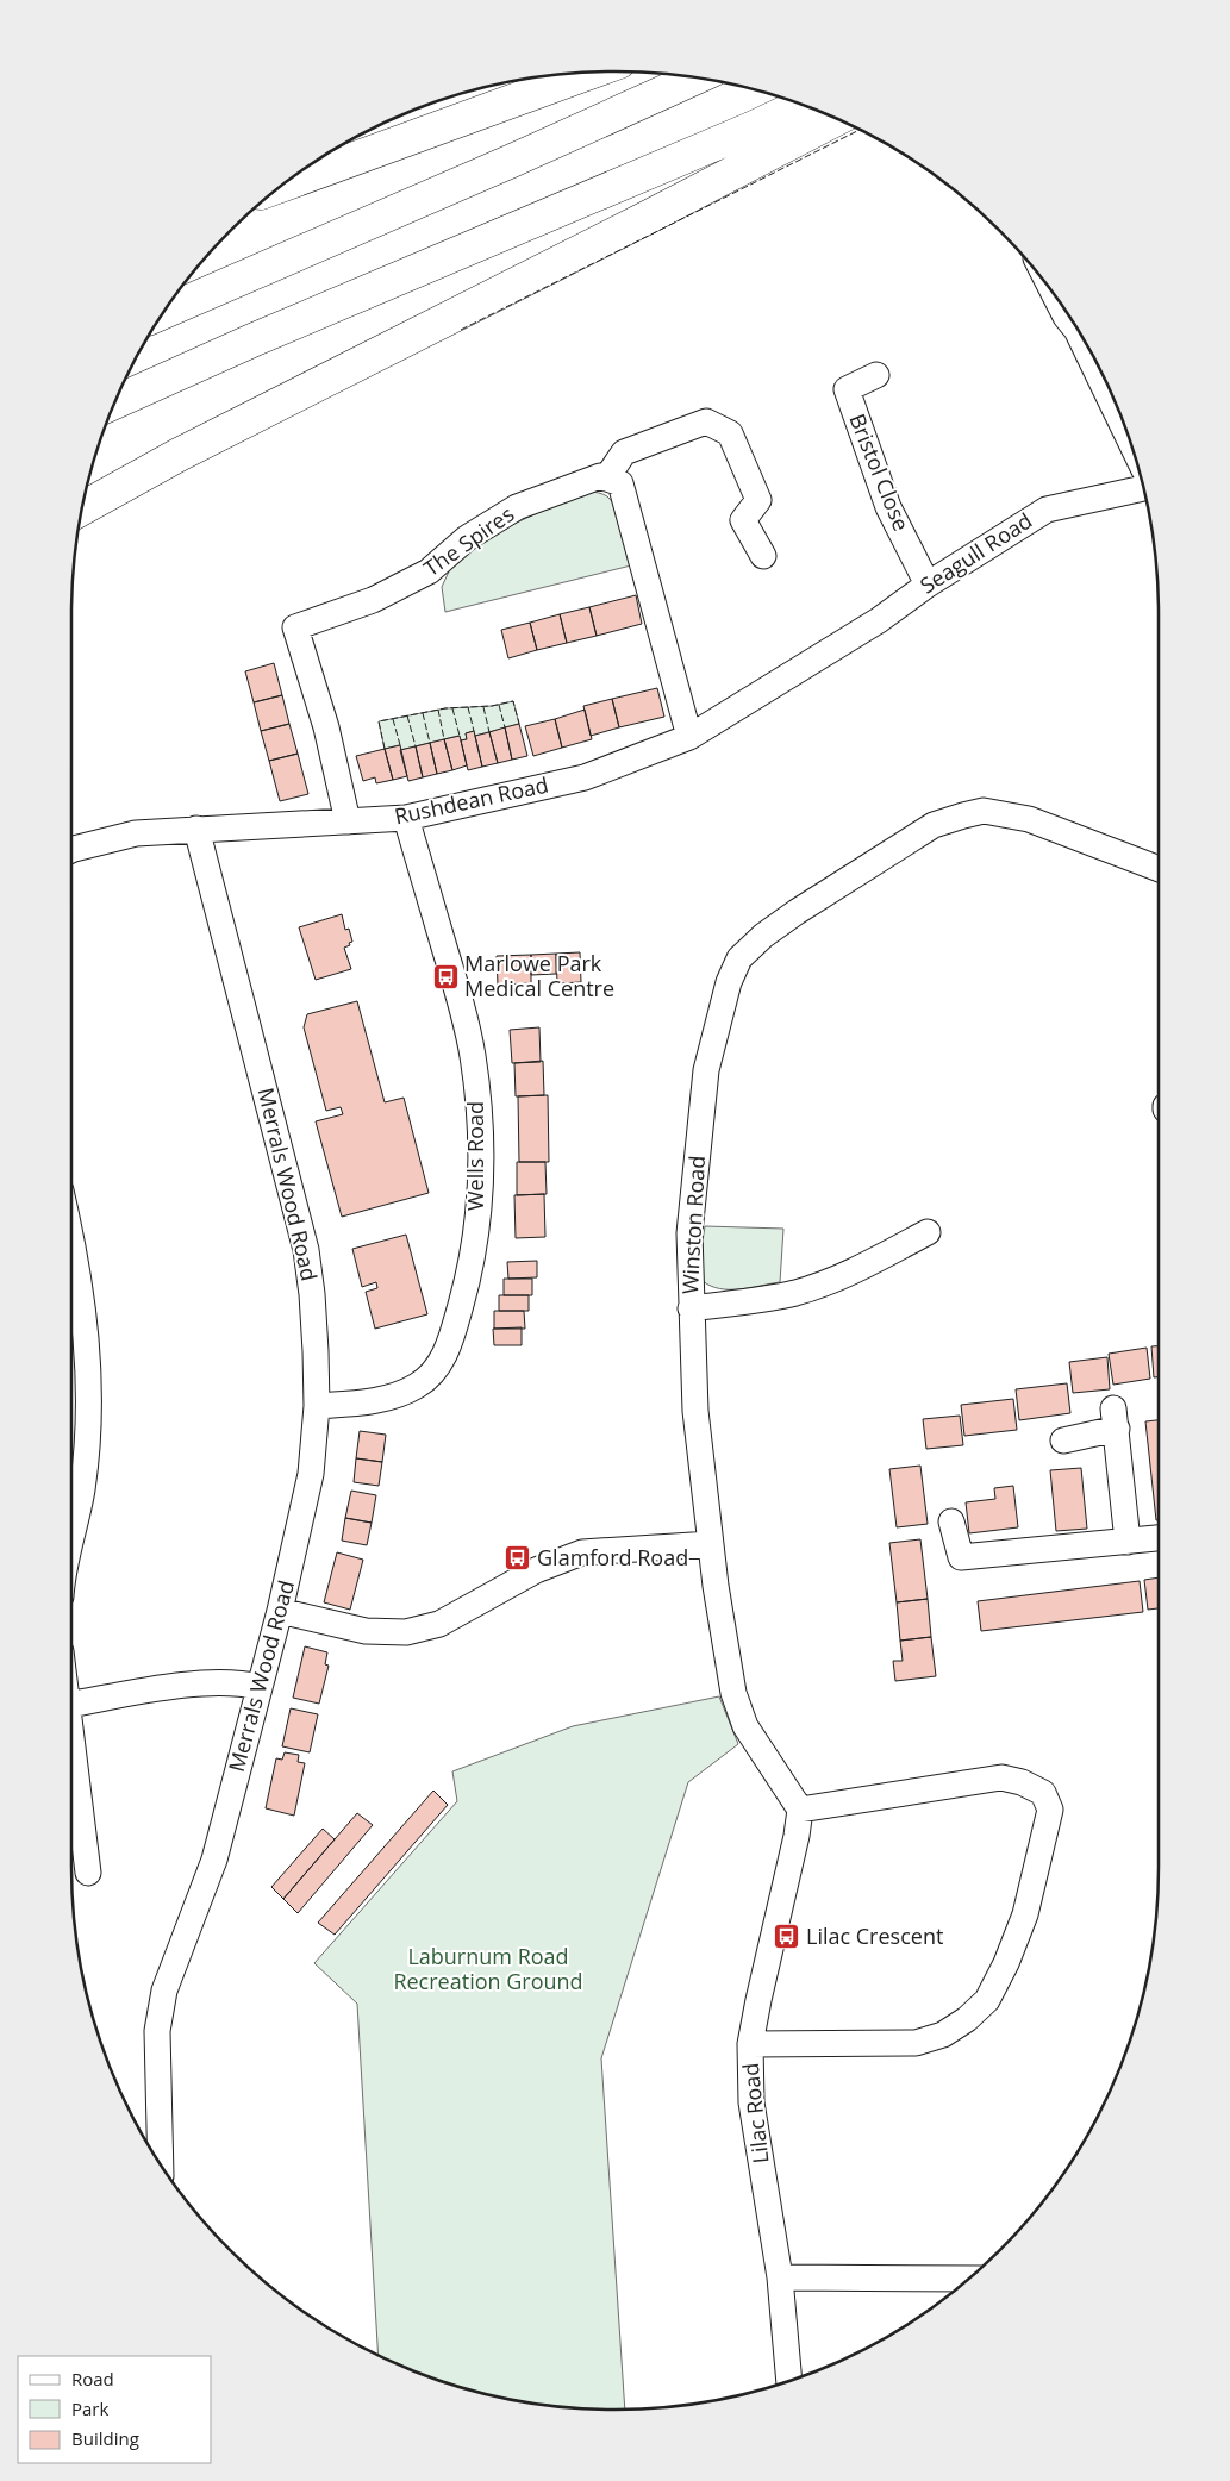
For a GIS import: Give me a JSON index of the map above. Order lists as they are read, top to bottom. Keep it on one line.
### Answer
{"streets":{"street":["Bristol Close","The Spires","Seagull Road","Rushdean Road","Wells Road","Merrals Wood Road","Winston Road","Lilac Road"]},"crossings":[["Bristol Close","Seagull Road"],["The Spires","Rushdean Road"],["Seagull Road","Rushdean Road"],["Rushdean Road","Wells Road"],["Rushdean Road","Merrals Wood Road"],["Wells Road","Merrals Wood Road"],["Winston Road","Lilac Road"]],"parks":["Laburnum Road Recreation Ground"],"places":{"bus stop":["Marlowe Park Medical Centre","Glamford Road","Lilac Crescent"]},"legend":["Road","Park","Building"]}
